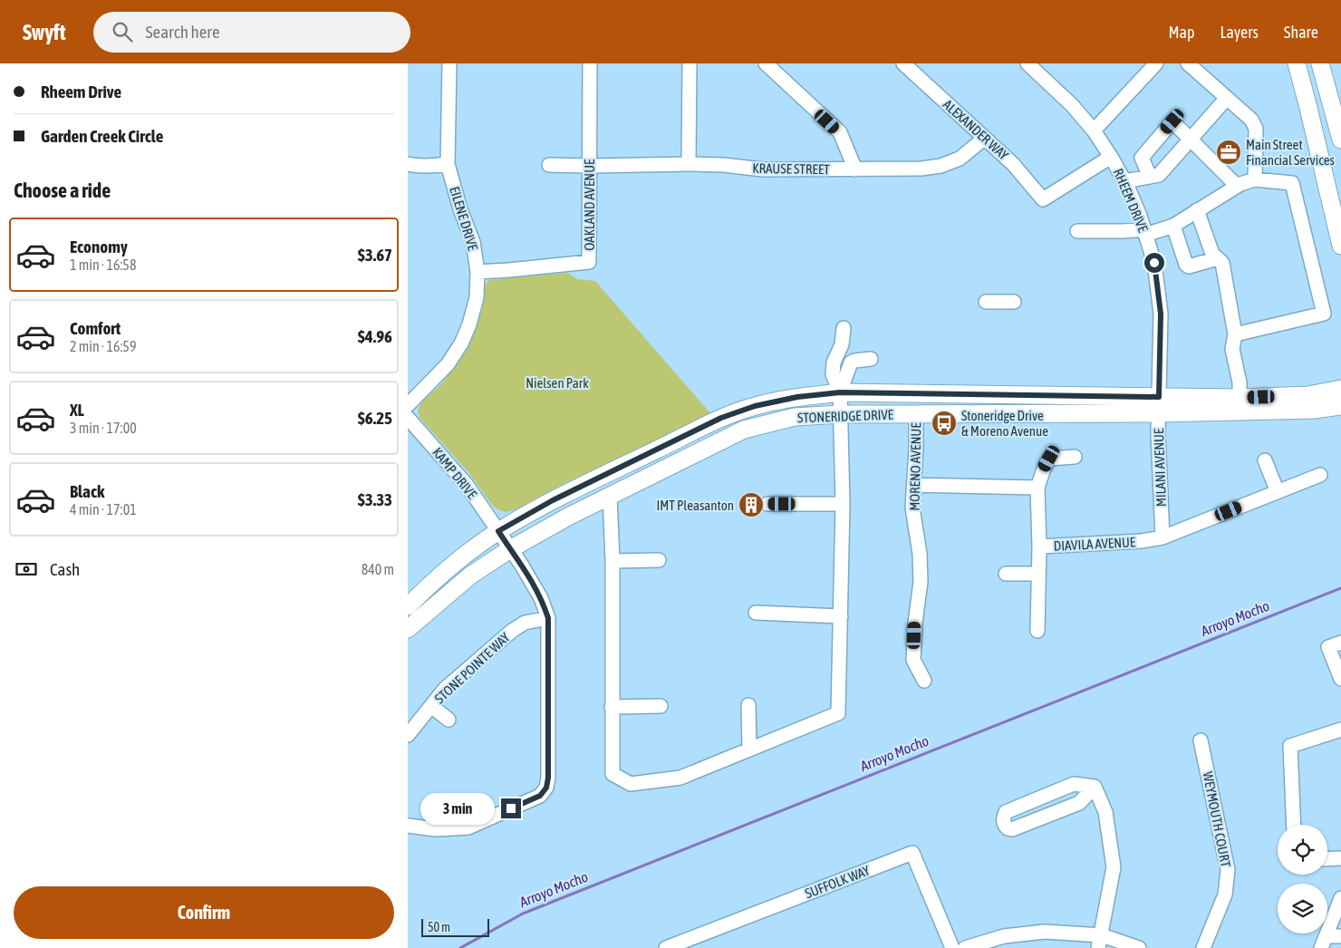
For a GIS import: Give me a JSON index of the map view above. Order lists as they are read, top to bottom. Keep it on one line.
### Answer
{"streets":{"main road":["STONERIDGE DRIVE"],"street":["ALEXANDER WAY","KRAUSE STREET","RHEEM DRIVE","OAKLAND AVENUE","EILENE DRIVE","MORENO AVENUE","MILANI AVENUE","KAMP DRIVE","DIAVILA AVENUE","STONE POINTE WAY","WEYMOUTH COURT","SUFFOLK WAY"]},"crossings":[["ALEXANDER WAY","KRAUSE STREET"],["ALEXANDER WAY","RHEEM DRIVE"],["KRAUSE STREET","OAKLAND AVENUE"],["RHEEM DRIVE","STONERIDGE DRIVE"],["RHEEM DRIVE","MILANI AVENUE"],["OAKLAND AVENUE","EILENE DRIVE"],["STONERIDGE DRIVE","MORENO AVENUE"],["STONERIDGE DRIVE","MILANI AVENUE"],["STONERIDGE DRIVE","KAMP DRIVE"],["MILANI AVENUE","DIAVILA AVENUE"],["KAMP DRIVE","STONE POINTE WAY"]],"water":["Arroyo Mocho"],"parks":["Nielsen Park"],"places":{"office":["Main Street Financial Services"],"bus stop":["Stoneridge Drive & Moreno Avenue"],"building":["IMT Pleasanton"]},"scale_bar":"50 m","page":{"header":"Swyft","search":"Search here","nav":["Map","Layers","Share"],"banner":["Rheem Drive","Garden Creek Circle"],"heading":"Choose a ride","list":[{"name":"Economy","note":"1 min · 16:58","value":"$3.67"},{"name":"Comfort","note":"2 min · 16:59","value":"$4.96"},{"name":"XL","note":"3 min · 17:00","value":"$6.25"},{"name":"Black","note":"4 min · 17:01","value":"$3.33"}],"pay":["Cash","840 m"],"bubble":"3 min","buttons":"Confirm","scale":"50 m"}}
